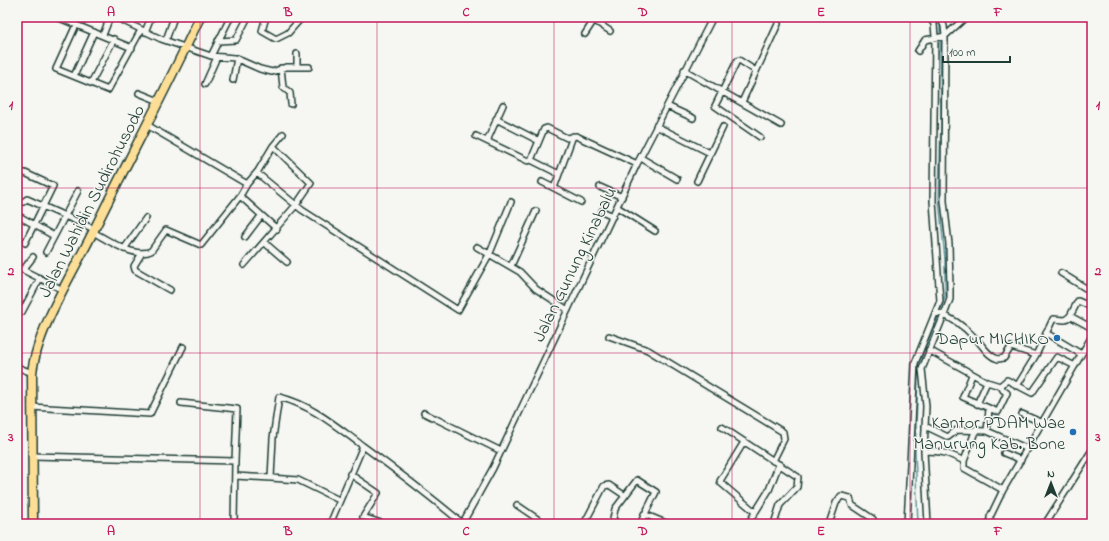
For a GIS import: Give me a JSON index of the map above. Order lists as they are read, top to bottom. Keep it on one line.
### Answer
{"streets":{"highway":["Jalan Wahidin Sudirohusodo"],"street":["Jalan Gunung Kinabalu"]},"places":["Dapur MICHIKO","Kantor PDAM Wae Manurung Kab. Bone"],"scale_bar":"100 m","north":"top","grid":{"columns":["A","B","C","D","E","F"],"rows":["1","2","3"]}}
